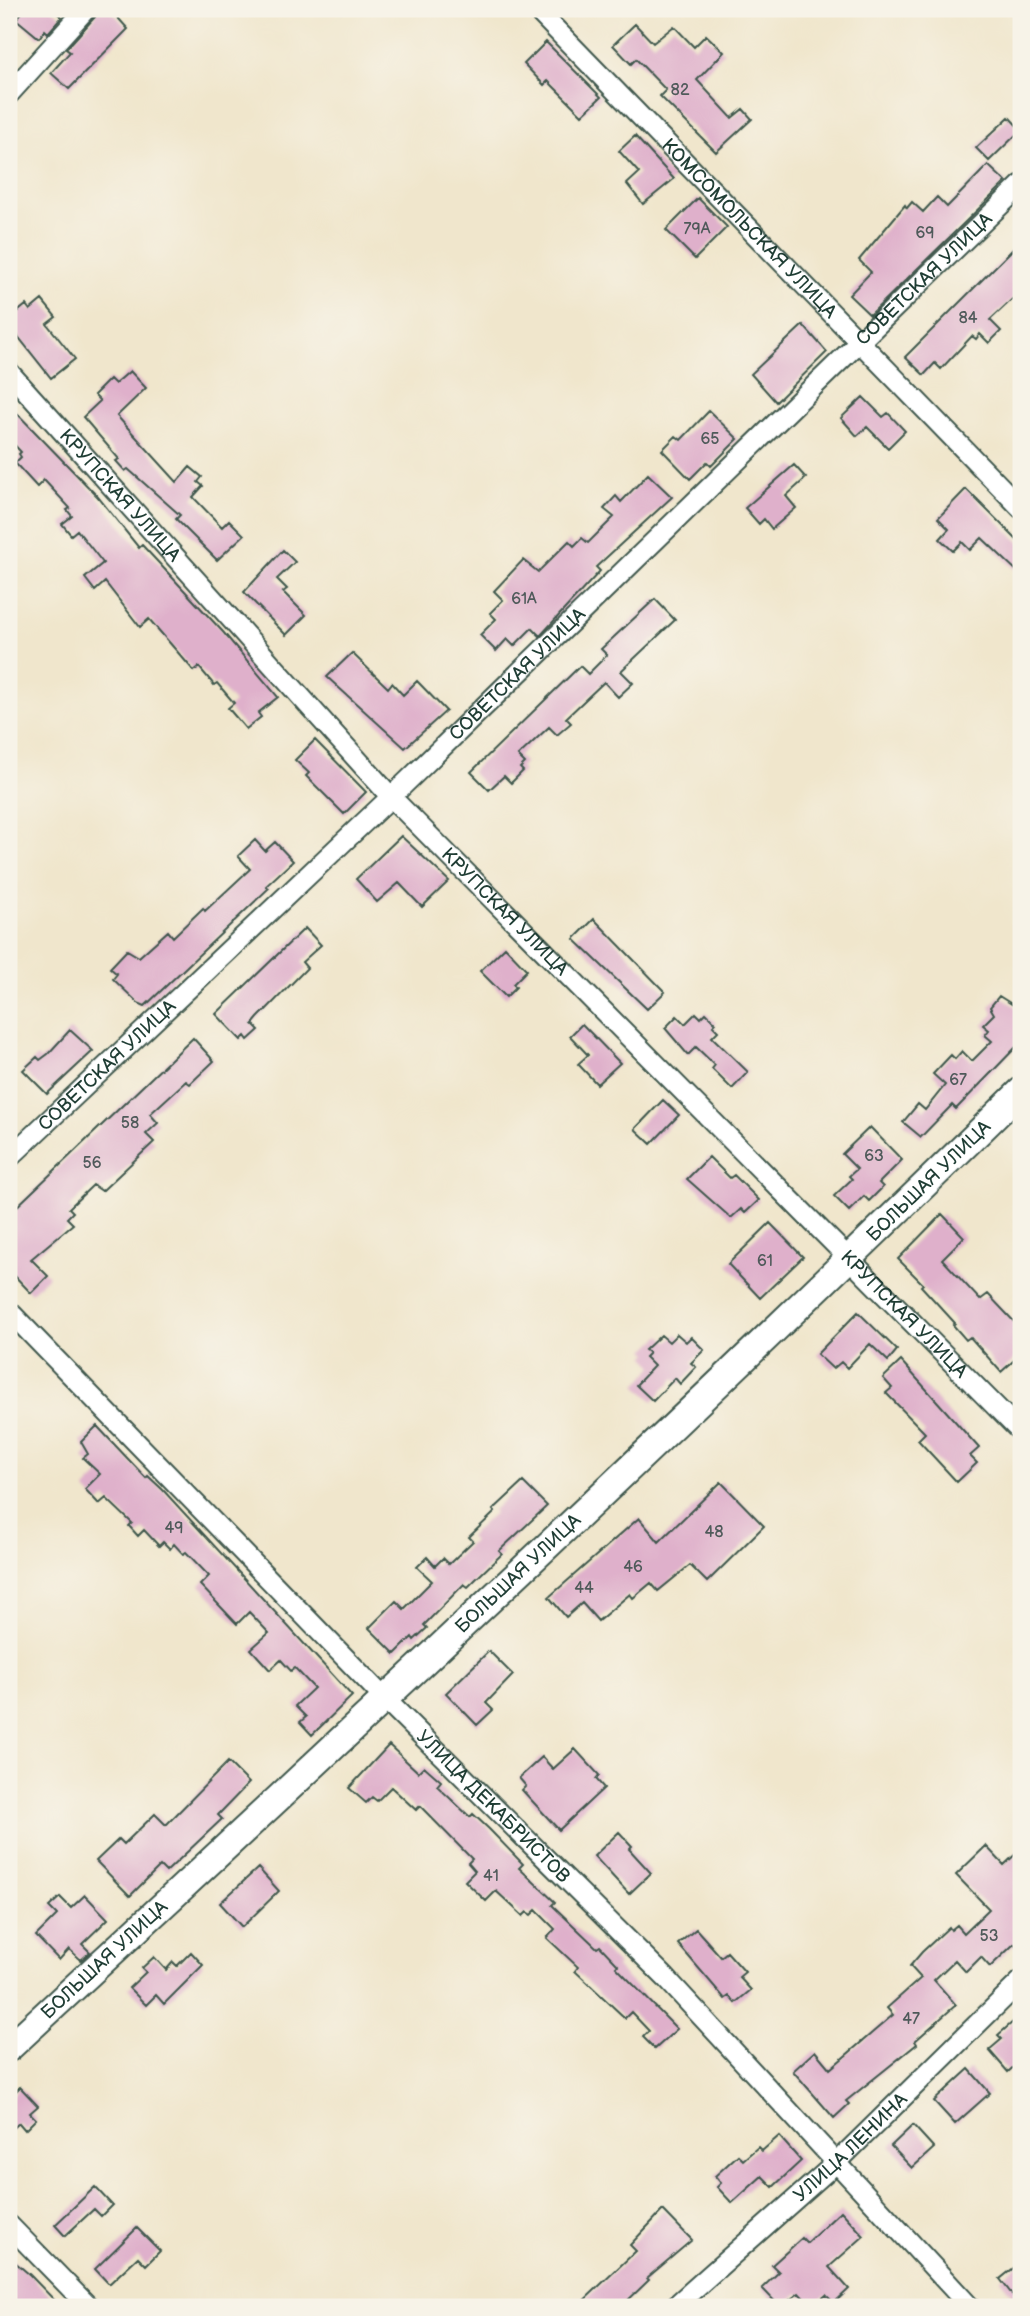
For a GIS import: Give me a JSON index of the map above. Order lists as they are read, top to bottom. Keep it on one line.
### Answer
{"streets":{"street":["КОМСОМОЛЬСКАЯ УЛИЦА","СОВЕТСКАЯ УЛИЦА","КРУПСКАЯ УЛИЦА","БОЛЬШАЯ УЛИЦА","УЛИЦА ДЕКАБРИСТОВ","УЛИЦА ЛЕНИНА"]},"crossings":[["КОМСОМОЛЬСКАЯ УЛИЦА","СОВЕТСКАЯ УЛИЦА"],["СОВЕТСКАЯ УЛИЦА","КРУПСКАЯ УЛИЦА"],["КРУПСКАЯ УЛИЦА","БОЛЬШАЯ УЛИЦА"],["БОЛЬШАЯ УЛИЦА","УЛИЦА ДЕКАБРИСТОВ"],["УЛИЦА ДЕКАБРИСТОВ","УЛИЦА ЛЕНИНА"]],"house_numbers":["82","79А","69","84","65","61А","67","58","63","56","61","49","48","46","44","41","53","47"]}
